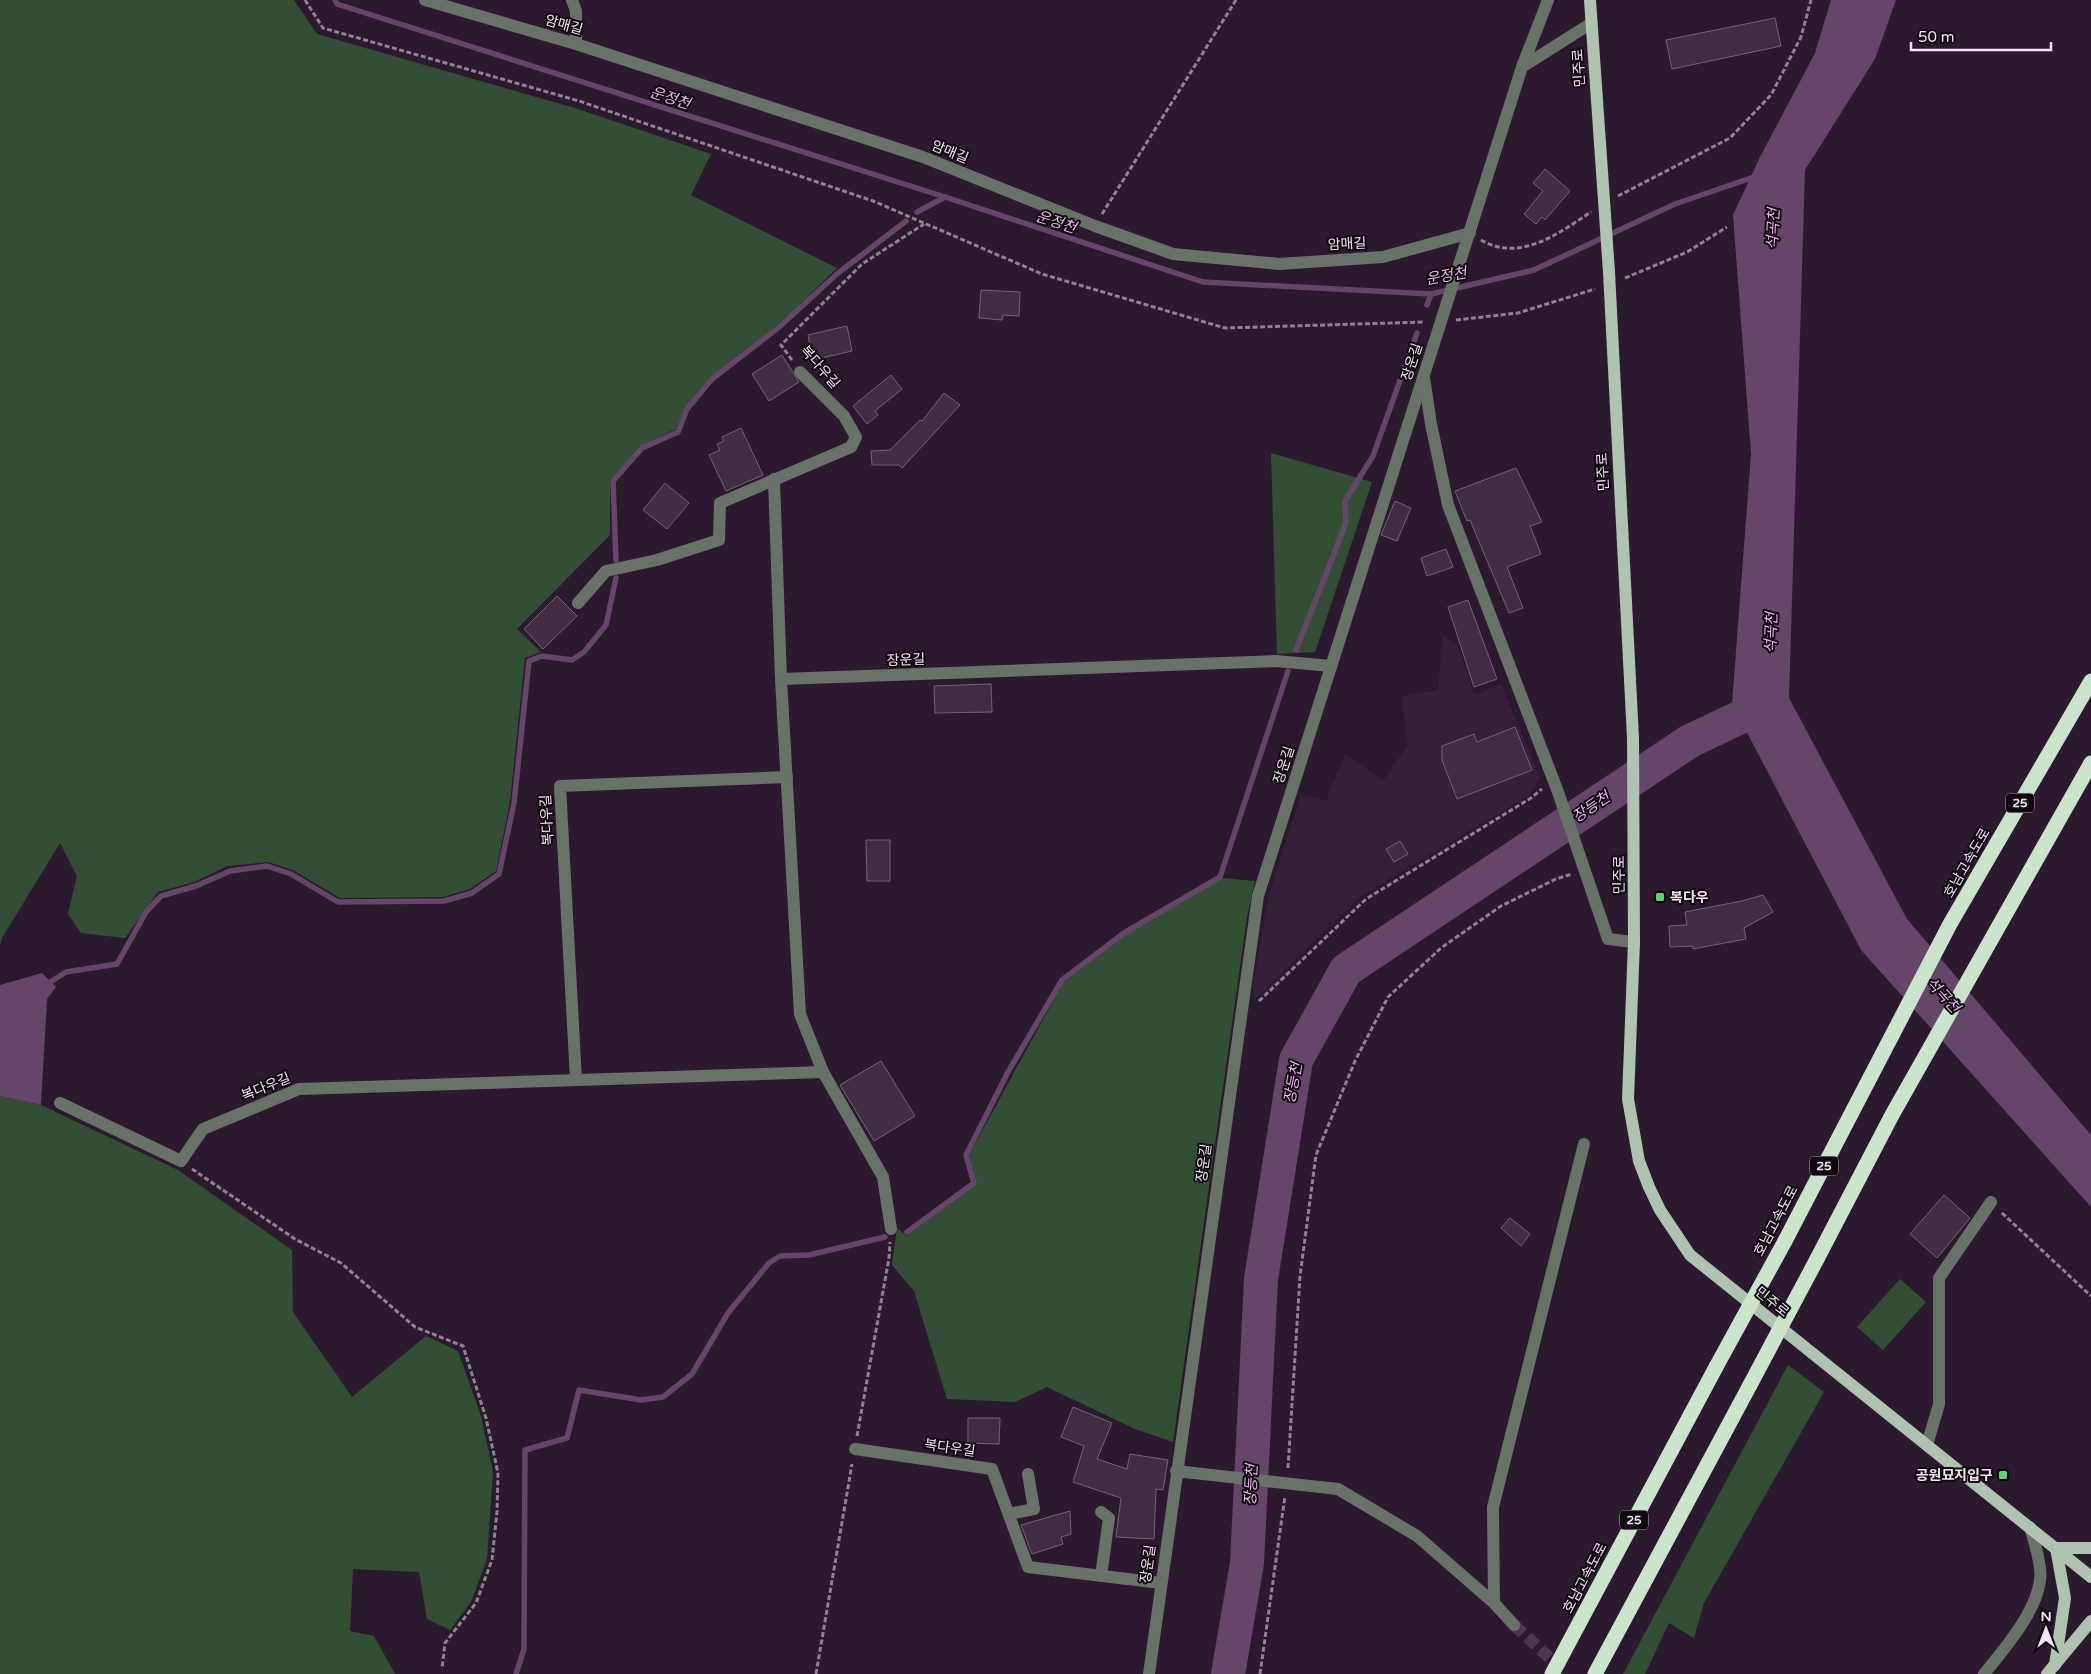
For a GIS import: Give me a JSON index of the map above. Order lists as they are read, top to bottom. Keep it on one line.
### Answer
{"streets":{"highway":["25","호남고속도로"],"main road":["민주로"],"street":["암매길","장운길","복다우길"]},"crossings":[["암매길","장운길"],["민주로","장운길"],["장운길","복다우길"]],"water":["운정천","석곡천","장등천"],"places":{"transit":["복다우","공원묘지입구"]},"scale_bar":"50 m","north":"top"}
